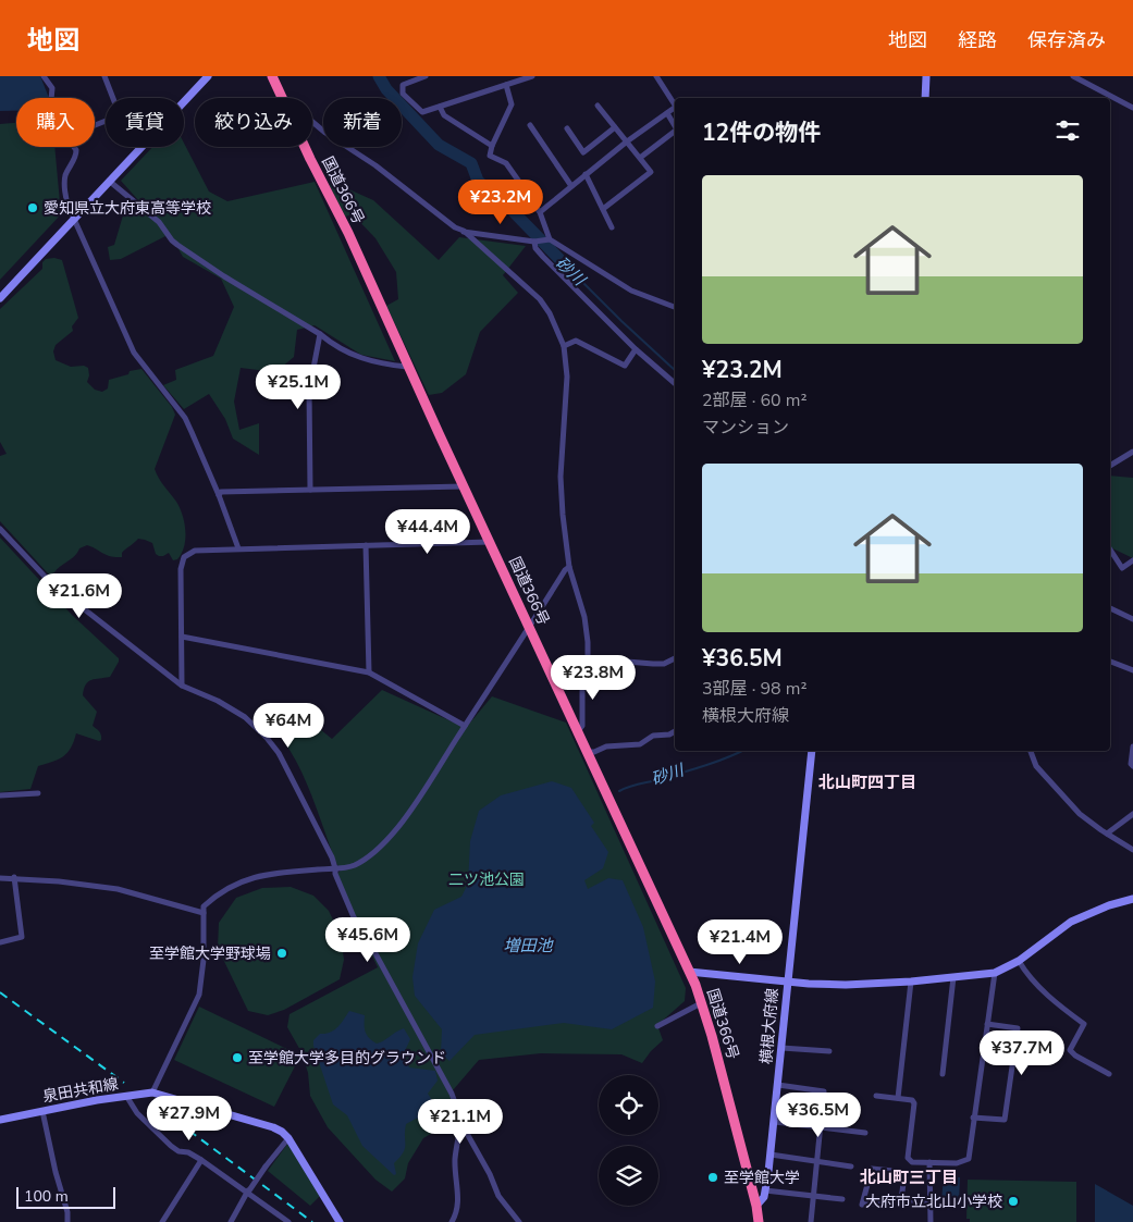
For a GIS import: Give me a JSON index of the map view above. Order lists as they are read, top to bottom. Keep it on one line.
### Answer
{"streets":{"highway":["国道366号"],"main road":["横根大府線","泉田共和線"]},"crossings":[["国道366号","横根大府線"]],"districts":["北山町四丁目","北山町三丁目"],"water":["砂川","増田池"],"parks":["二ツ池公園"],"places":["愛知県立大府東高等学校","至学館大学野球場","至学館大学多目的グラウンド","至学館大学","大府市立北山小学校"],"scale_bar":"100 m","page":{"header":"地図","nav":["地図","経路","保存済み"],"chip":["購入","賃貸","絞り込み","新着"],"heading":"12件の物件","list":[{"name":"¥23.2M","note":"2部屋 · 60 m² · マンション"},{"name":"¥36.5M","note":"3部屋 · 98 m² · 横根大府線"}],"price":["¥23.2M","¥25.1M","¥44.4M","¥21.6M","¥23.8M","¥64M","¥45.6M","¥21.4M","¥37.7M","¥36.5M","¥27.9M","¥21.1M"],"scale":"100 m"}}
